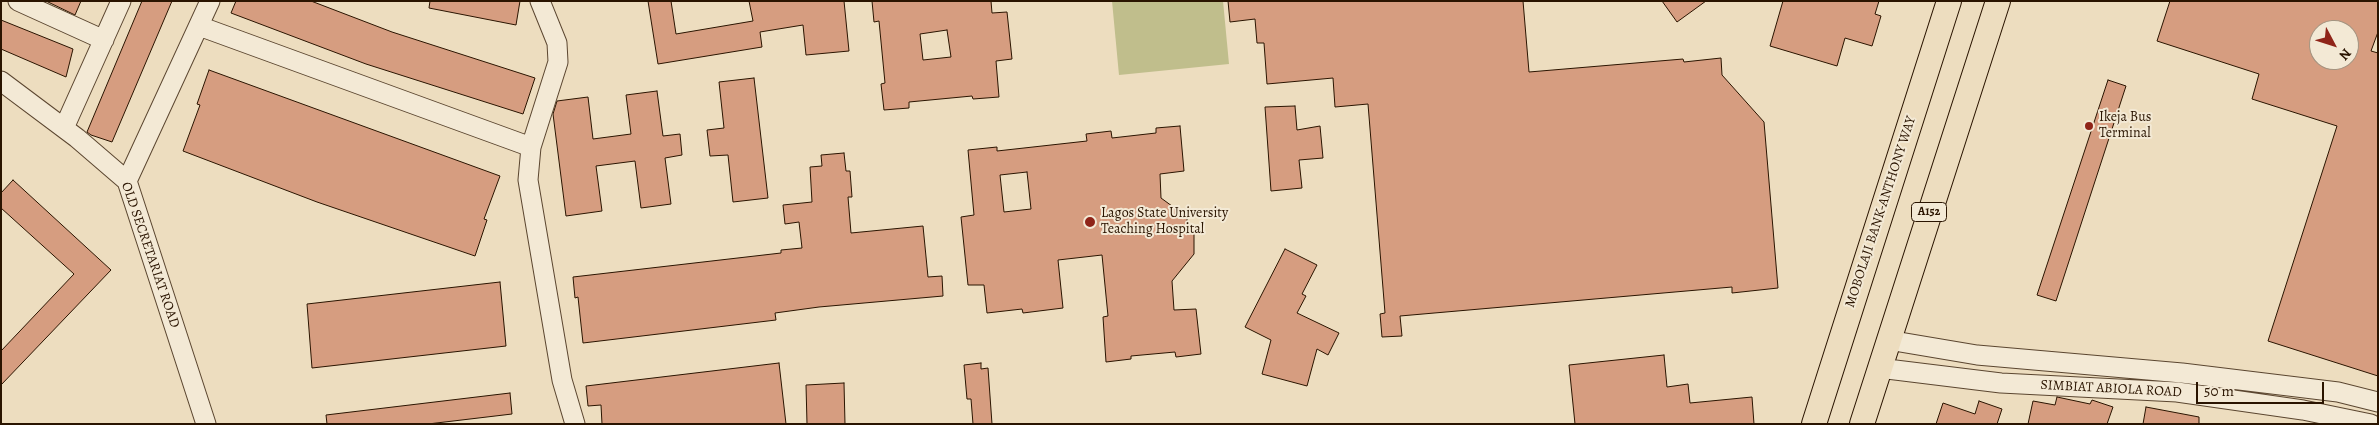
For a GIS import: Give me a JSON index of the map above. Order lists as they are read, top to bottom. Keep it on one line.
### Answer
{"streets":{"main road":["MOBOLAJI BANK-ANTHONY WAY","A152"],"street":["OLD SECRETARIAT ROAD","SIMBIAT ABIOLA ROAD"]},"crossings":[["A152","SIMBIAT ABIOLA ROAD"]],"places":["Ikeja Bus Terminal","Lagos State University Teaching Hospital"],"scale_bar":"50 m","north":"bottom right"}
